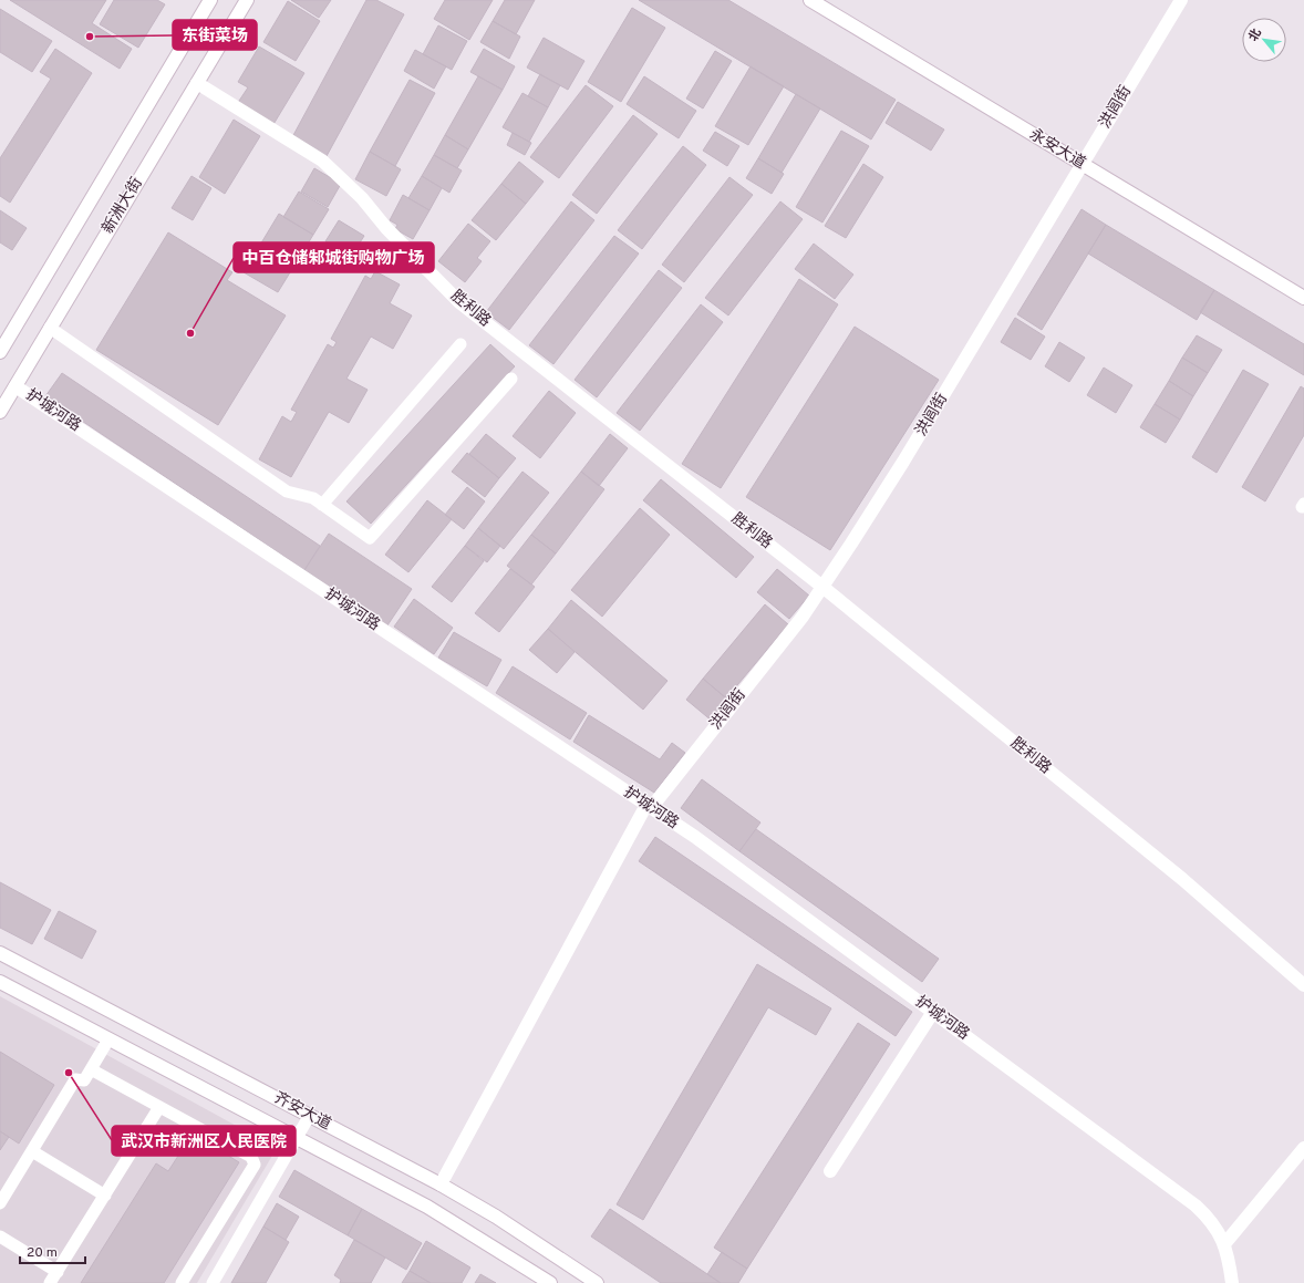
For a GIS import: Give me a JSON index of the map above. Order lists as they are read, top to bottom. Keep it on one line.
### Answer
{"streets":{"street":["洪闾街","永安大道","新洲大街","胜利路","护城河路","齐安大道"]},"crossings":[["洪闾街","永安大道"],["洪闾街","胜利路"],["洪闾街","护城河路"],["洪闾街","齐安大道"],["新洲大街","胜利路"],["新洲大街","护城河路"]],"places":["东街菜场","中百仓储邾城街购物广场","武汉市新洲区人民医院"],"scale_bar":"20 m","north":"top left"}
